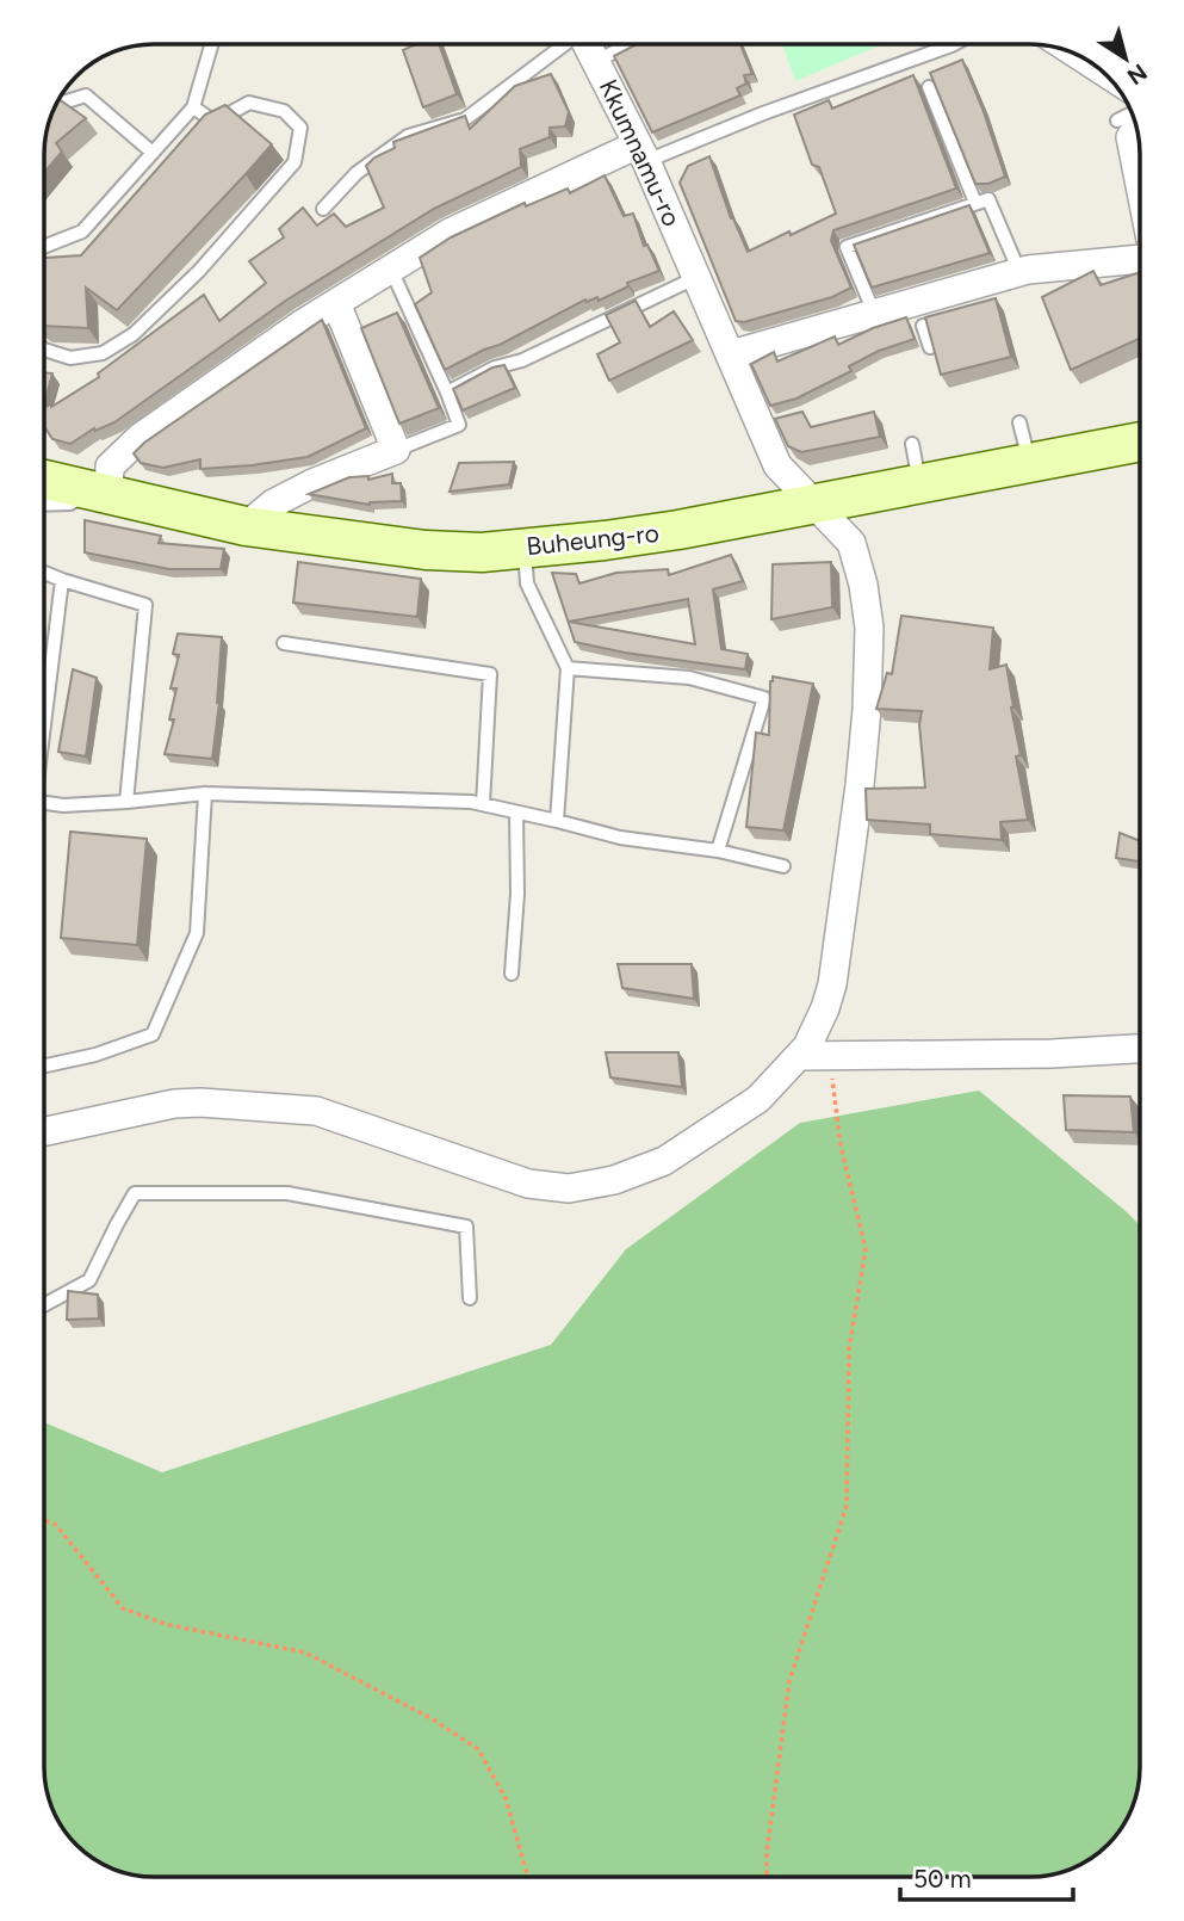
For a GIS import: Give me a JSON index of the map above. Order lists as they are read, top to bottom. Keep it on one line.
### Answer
{"streets":{"main road":["Buheung-ro"],"street":["Kkumnamu-ro"]},"crossings":[["Kkumnamu-ro","Buheung-ro"]],"scale_bar":"50 m","north":"bottom right"}
